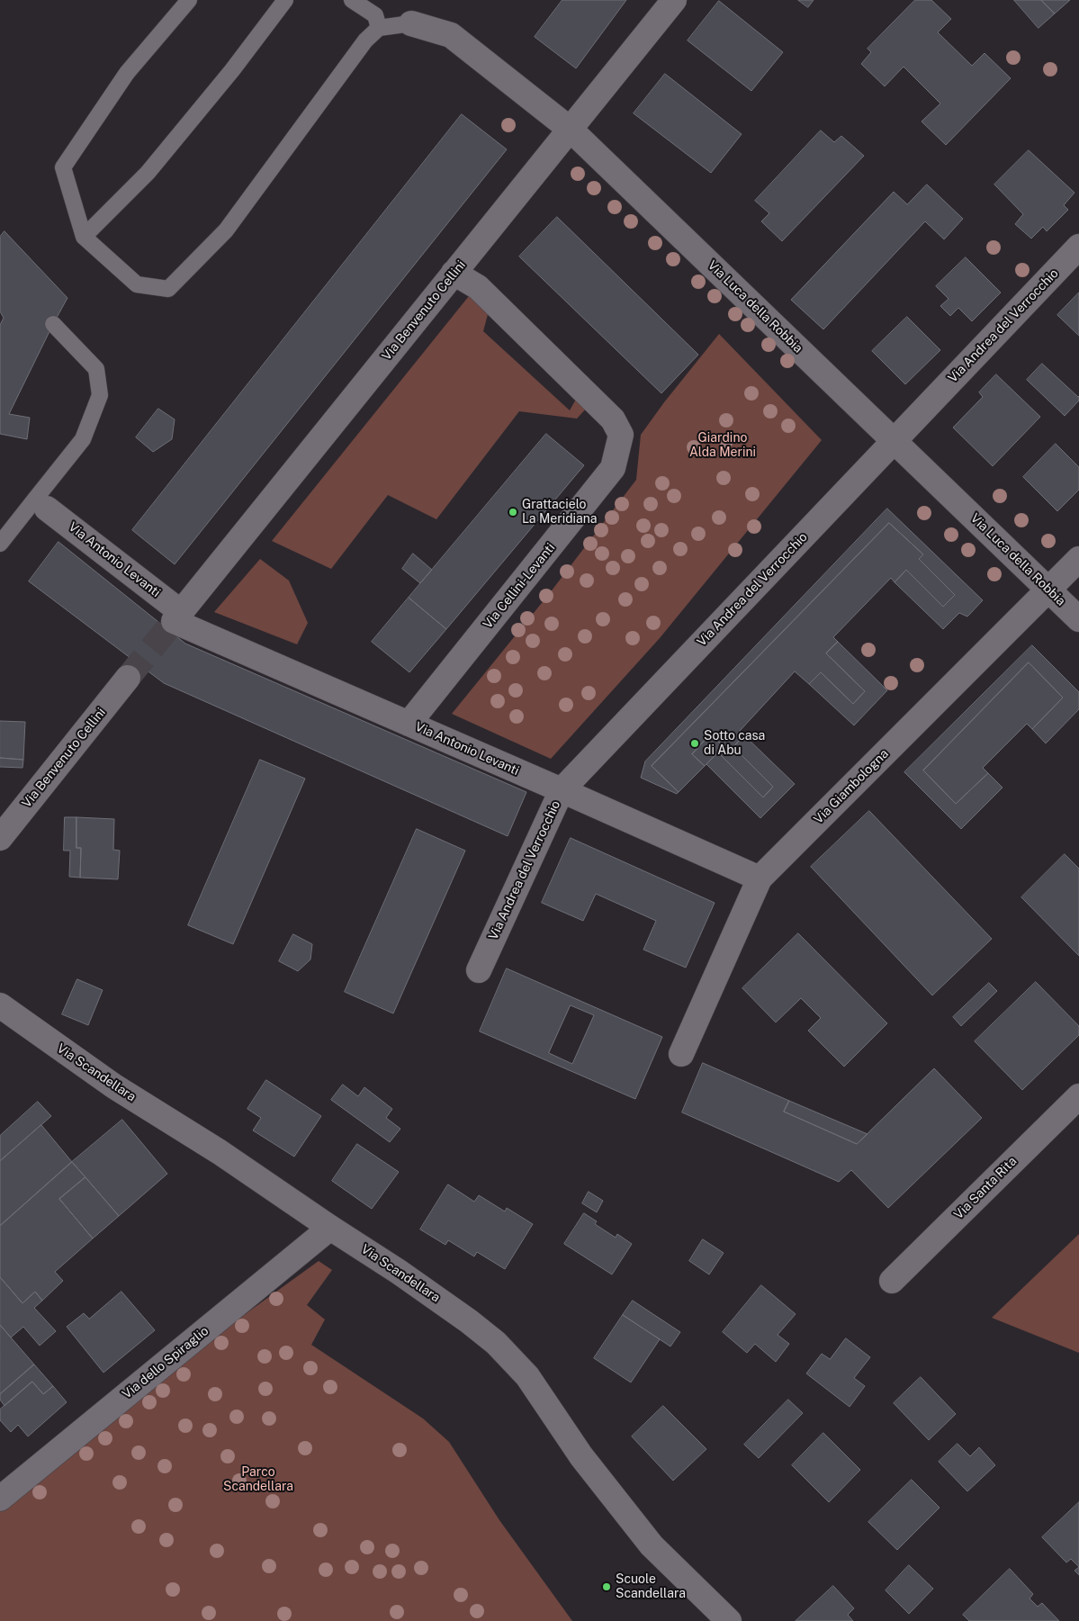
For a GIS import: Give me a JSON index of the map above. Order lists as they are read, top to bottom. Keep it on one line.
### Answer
{"streets":{"street":["Via Luca della Robbia","Via Benvenuto Cellini","Via Andrea del Verrocchio","Via Antonio Levanti","Via Cellini-Levanti","Via Giambologna","Via Scandellara","Via Santa Rita","Via dello Spiraglio"]},"crossings":[["Via Luca della Robbia","Via Benvenuto Cellini"],["Via Luca della Robbia","Via Andrea del Verrocchio"],["Via Luca della Robbia","Via Giambologna"],["Via Benvenuto Cellini","Via Antonio Levanti"],["Via Benvenuto Cellini","Via Cellini-Levanti"],["Via Andrea del Verrocchio","Via Antonio Levanti"],["Via Antonio Levanti","Via Cellini-Levanti"],["Via Antonio Levanti","Via Giambologna"],["Via Scandellara","Via dello Spiraglio"]],"parks":["Giardino Alda Merini","Parco Scandellara"],"places":["Grattacielo La Meridiana","Sotto casa di Abu","Scuole Scandellara"]}
